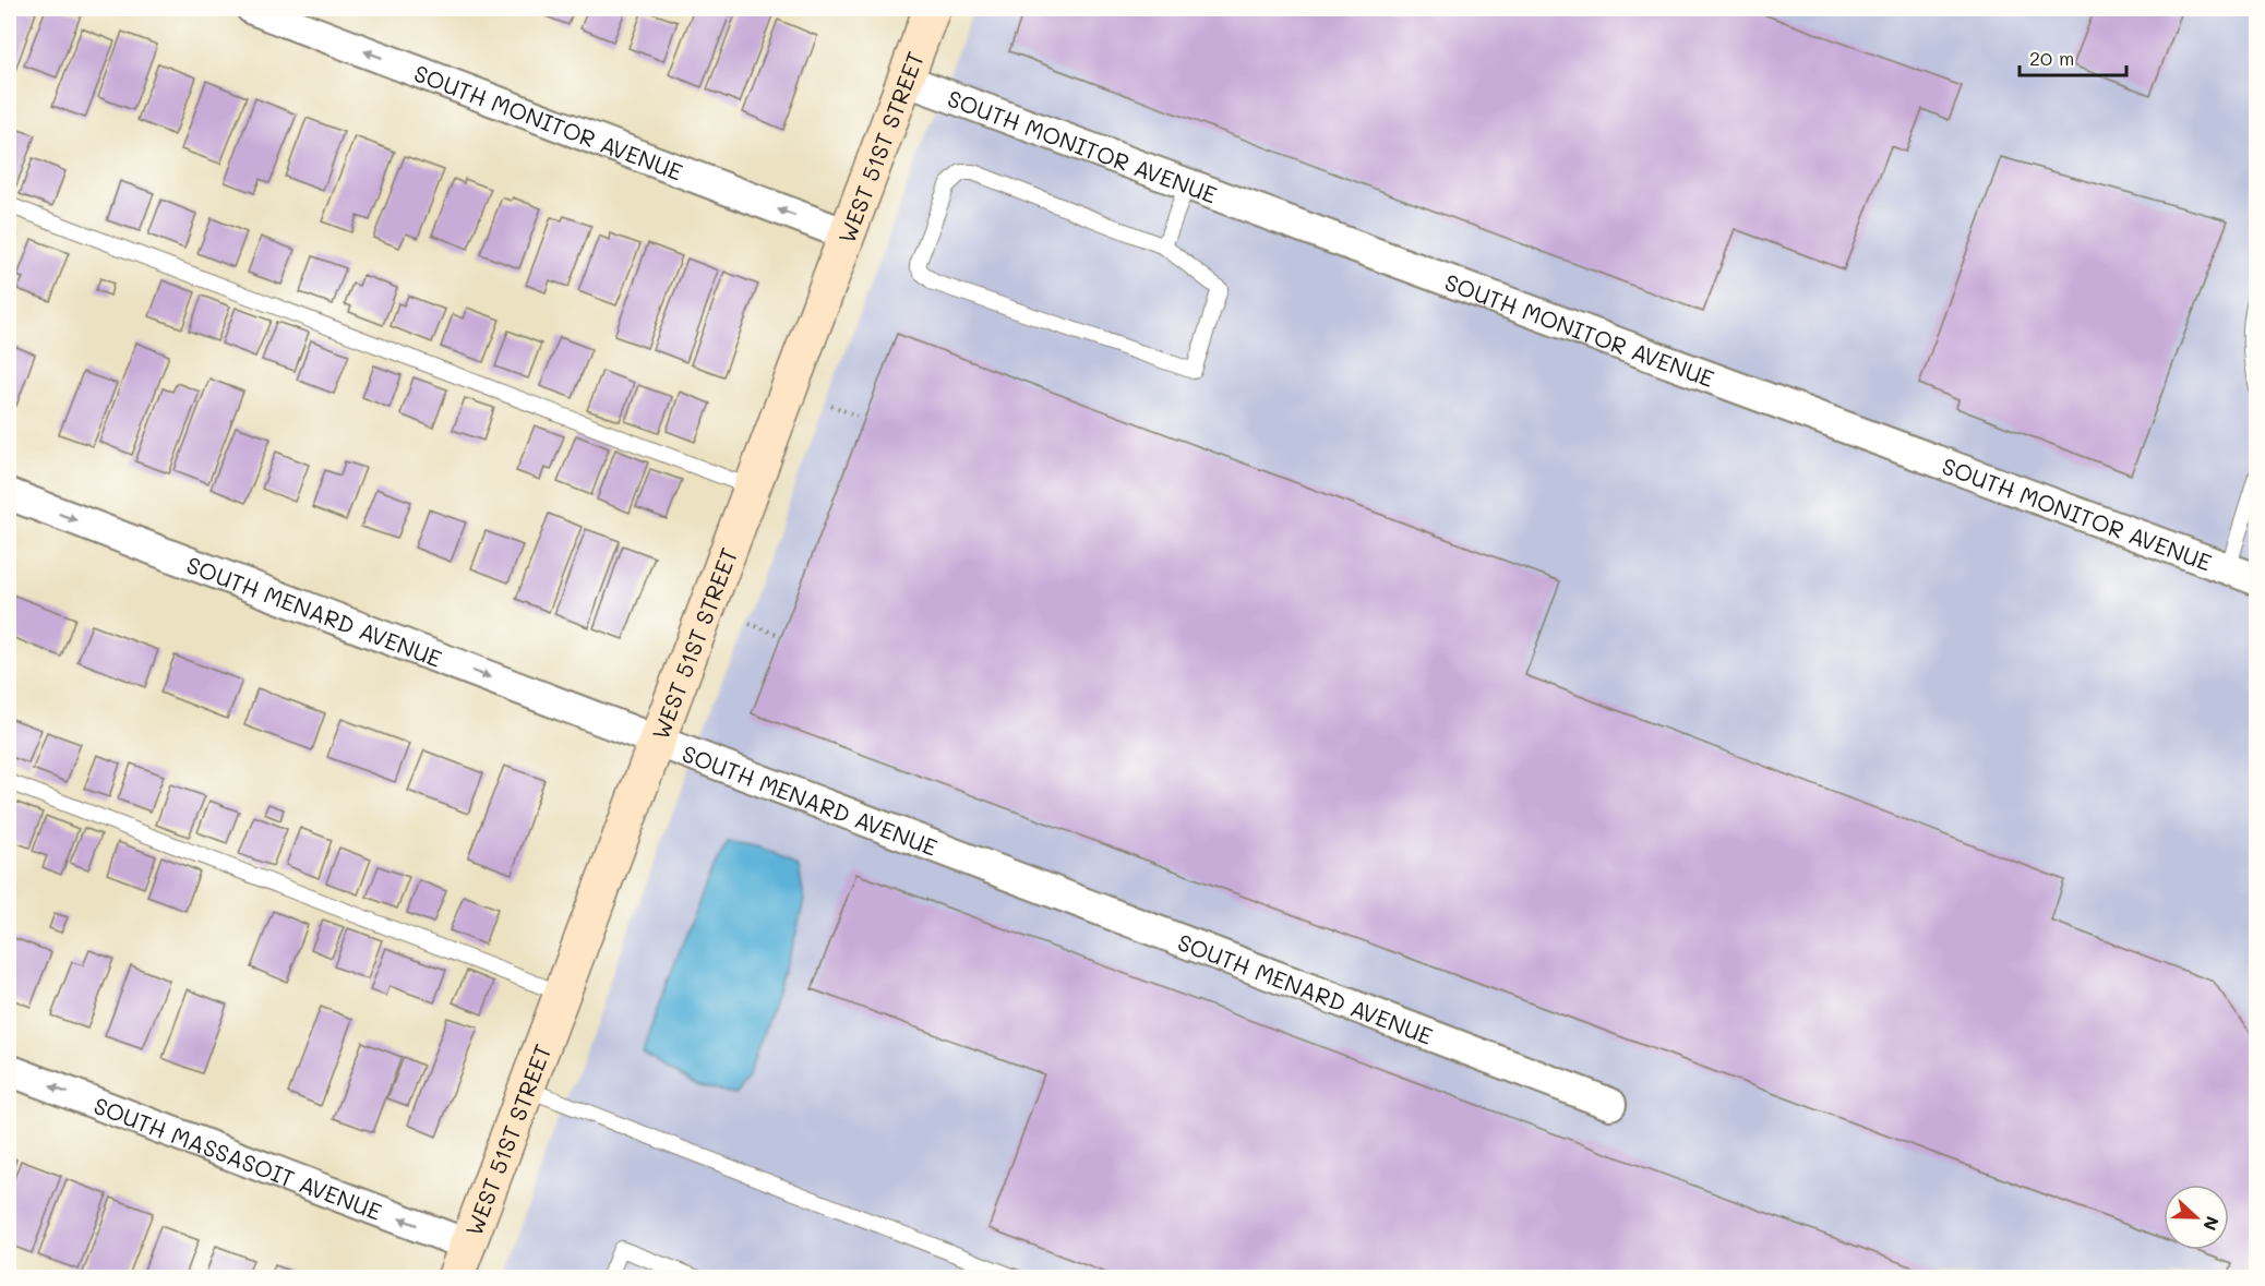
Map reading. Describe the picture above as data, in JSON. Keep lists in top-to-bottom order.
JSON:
{
  "streets": {
    "street": [
      "SOUTH MONITOR AVENUE",
      "WEST 51ST STREET",
      "SOUTH MENARD AVENUE",
      "SOUTH MASSASOIT AVENUE"
    ]
  },
  "crossings": [
    ["SOUTH MONITOR AVENUE", "WEST 51ST STREET"],
    ["WEST 51ST STREET", "SOUTH MENARD AVENUE"],
    ["WEST 51ST STREET", "SOUTH MASSASOIT AVENUE"]
  ],
  "one_way": ["SOUTH MENARD AVENUE", "SOUTH MASSASOIT AVENUE"],
  "scale_bar": "20 m",
  "north": "right"
}
